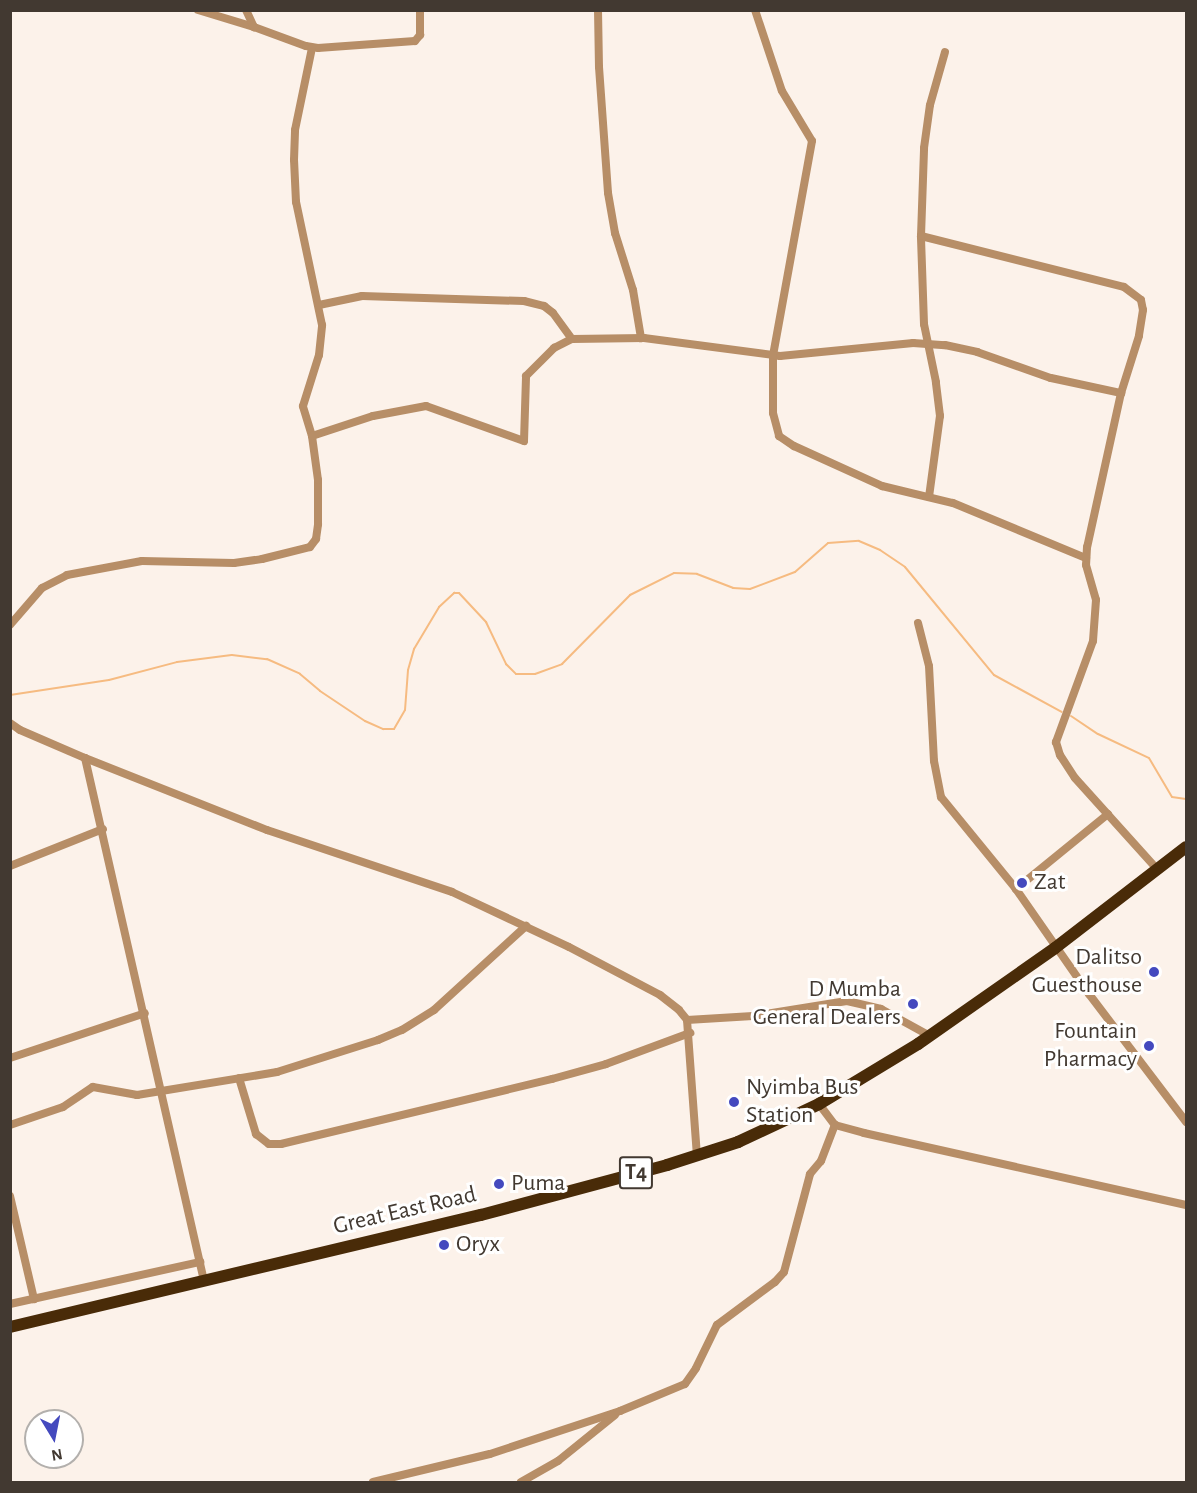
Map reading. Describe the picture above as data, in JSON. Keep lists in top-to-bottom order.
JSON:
{
  "streets": {
    "highway": ["T4", "Great East Road"]
  },
  "places": [
    "Zat",
    "Dalitso Guesthouse",
    "D Mumba General Dealers",
    "Fountain Pharmacy",
    "Nyimba Bus Station",
    "Puma",
    "Oryx"
  ],
  "north": "bottom"
}
